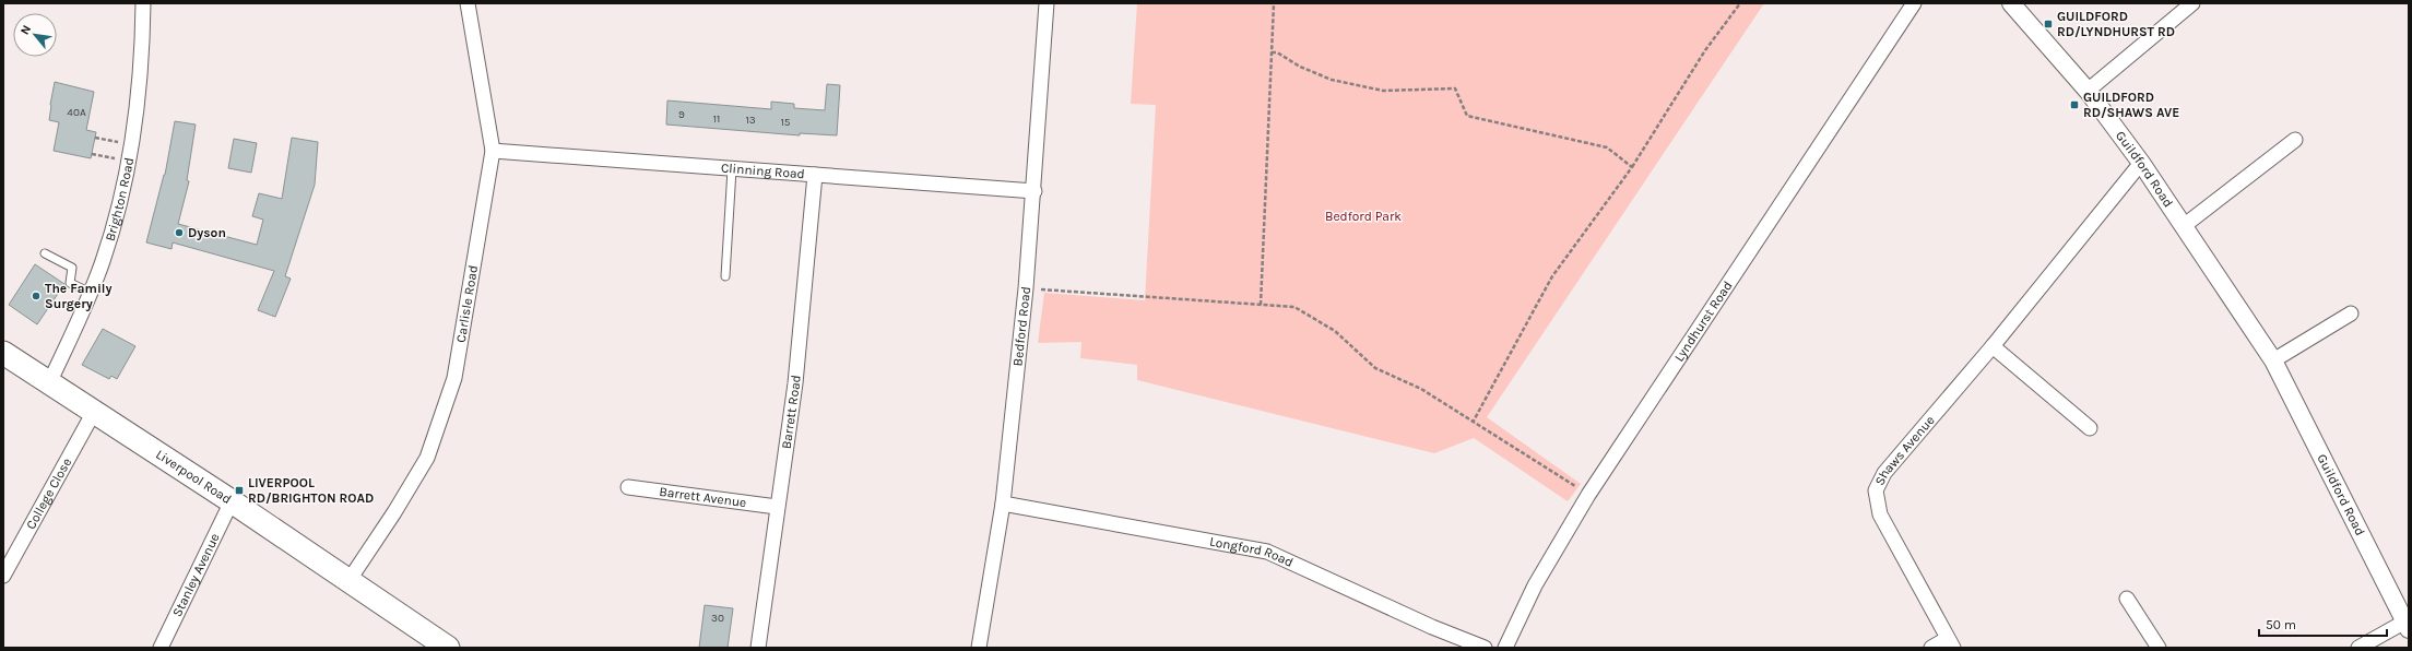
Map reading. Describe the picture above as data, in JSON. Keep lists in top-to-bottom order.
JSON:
{
  "streets": {
    "main road": ["Liverpool Road"],
    "street": [
      "Guildford Road",
      "Clinning Road",
      "Brighton Road",
      "Carlisle Road",
      "Lyndhurst Road",
      "Bedford Road",
      "Barrett Road",
      "Shaws Avenue",
      "College Close",
      "Barrett Avenue",
      "Longford Road",
      "Stanley Avenue"
    ]
  },
  "crossings": [
    ["Guildford Road", "Shaws Avenue"],
    ["Clinning Road", "Carlisle Road"],
    ["Clinning Road", "Bedford Road"],
    ["Clinning Road", "Barrett Road"],
    ["Brighton Road", "Liverpool Road"],
    ["Carlisle Road", "Liverpool Road"],
    ["Bedford Road", "Longford Road"],
    ["Barrett Road", "Barrett Avenue"],
    ["Liverpool Road", "College Close"],
    ["Liverpool Road", "Stanley Avenue"]
  ],
  "parks": ["Bedford Park"],
  "places": {
    "transit": ["GUILDFORD RD/LYNDHURST RD", "GUILDFORD RD/SHAWS AVE", "LIVERPOOL RD/BRIGHTON ROAD"],
    "other": ["Dyson", "The Family Surgery"]
  },
  "house_numbers": [
    "40A",
    "9",
    "11",
    "13",
    "15",
    "30"
  ],
  "scale_bar": "50 m",
  "north": "top left"
}
